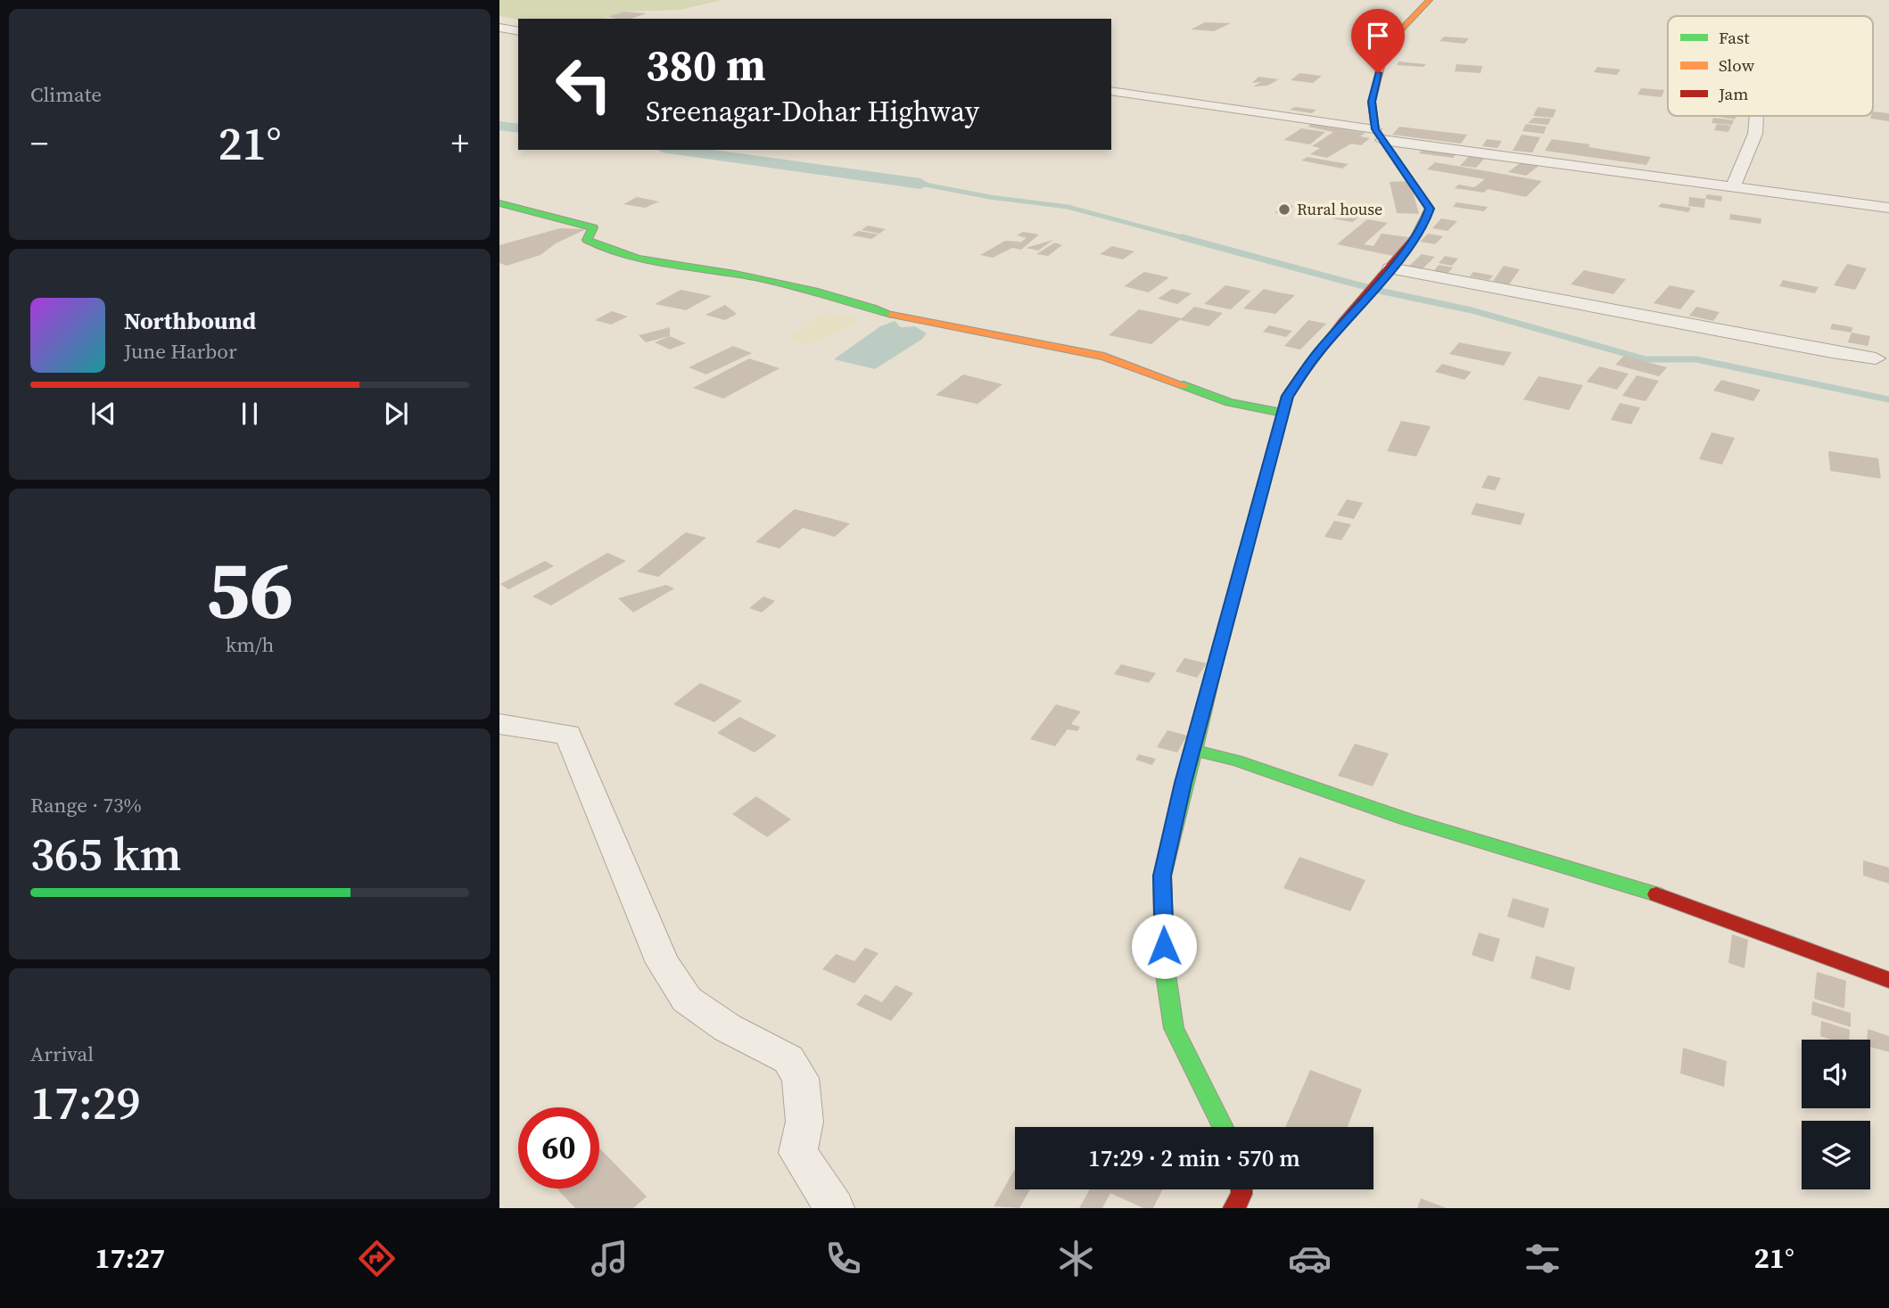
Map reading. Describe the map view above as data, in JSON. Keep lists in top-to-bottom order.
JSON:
{
  "places": ["Rural house"],
  "legend": ["Fast", "Slow", "Jam"],
  "page": {
    "tile": [
      "Climate",
      ["56", "km/h"],
      ["Range · 73%", "365 km"],
      ["Arrival", "17:29"]
    ],
    "turn": ["380 m", "Sreenagar-Dohar Highway"],
    "heat": ["−", "21°", "+"],
    "song": ["Northbound", "June Harbor"],
    "limit": "60",
    "trip": "17:29 · 2 min · 570 m",
    "tabs": ["17:27", "21°"]
  }
}
